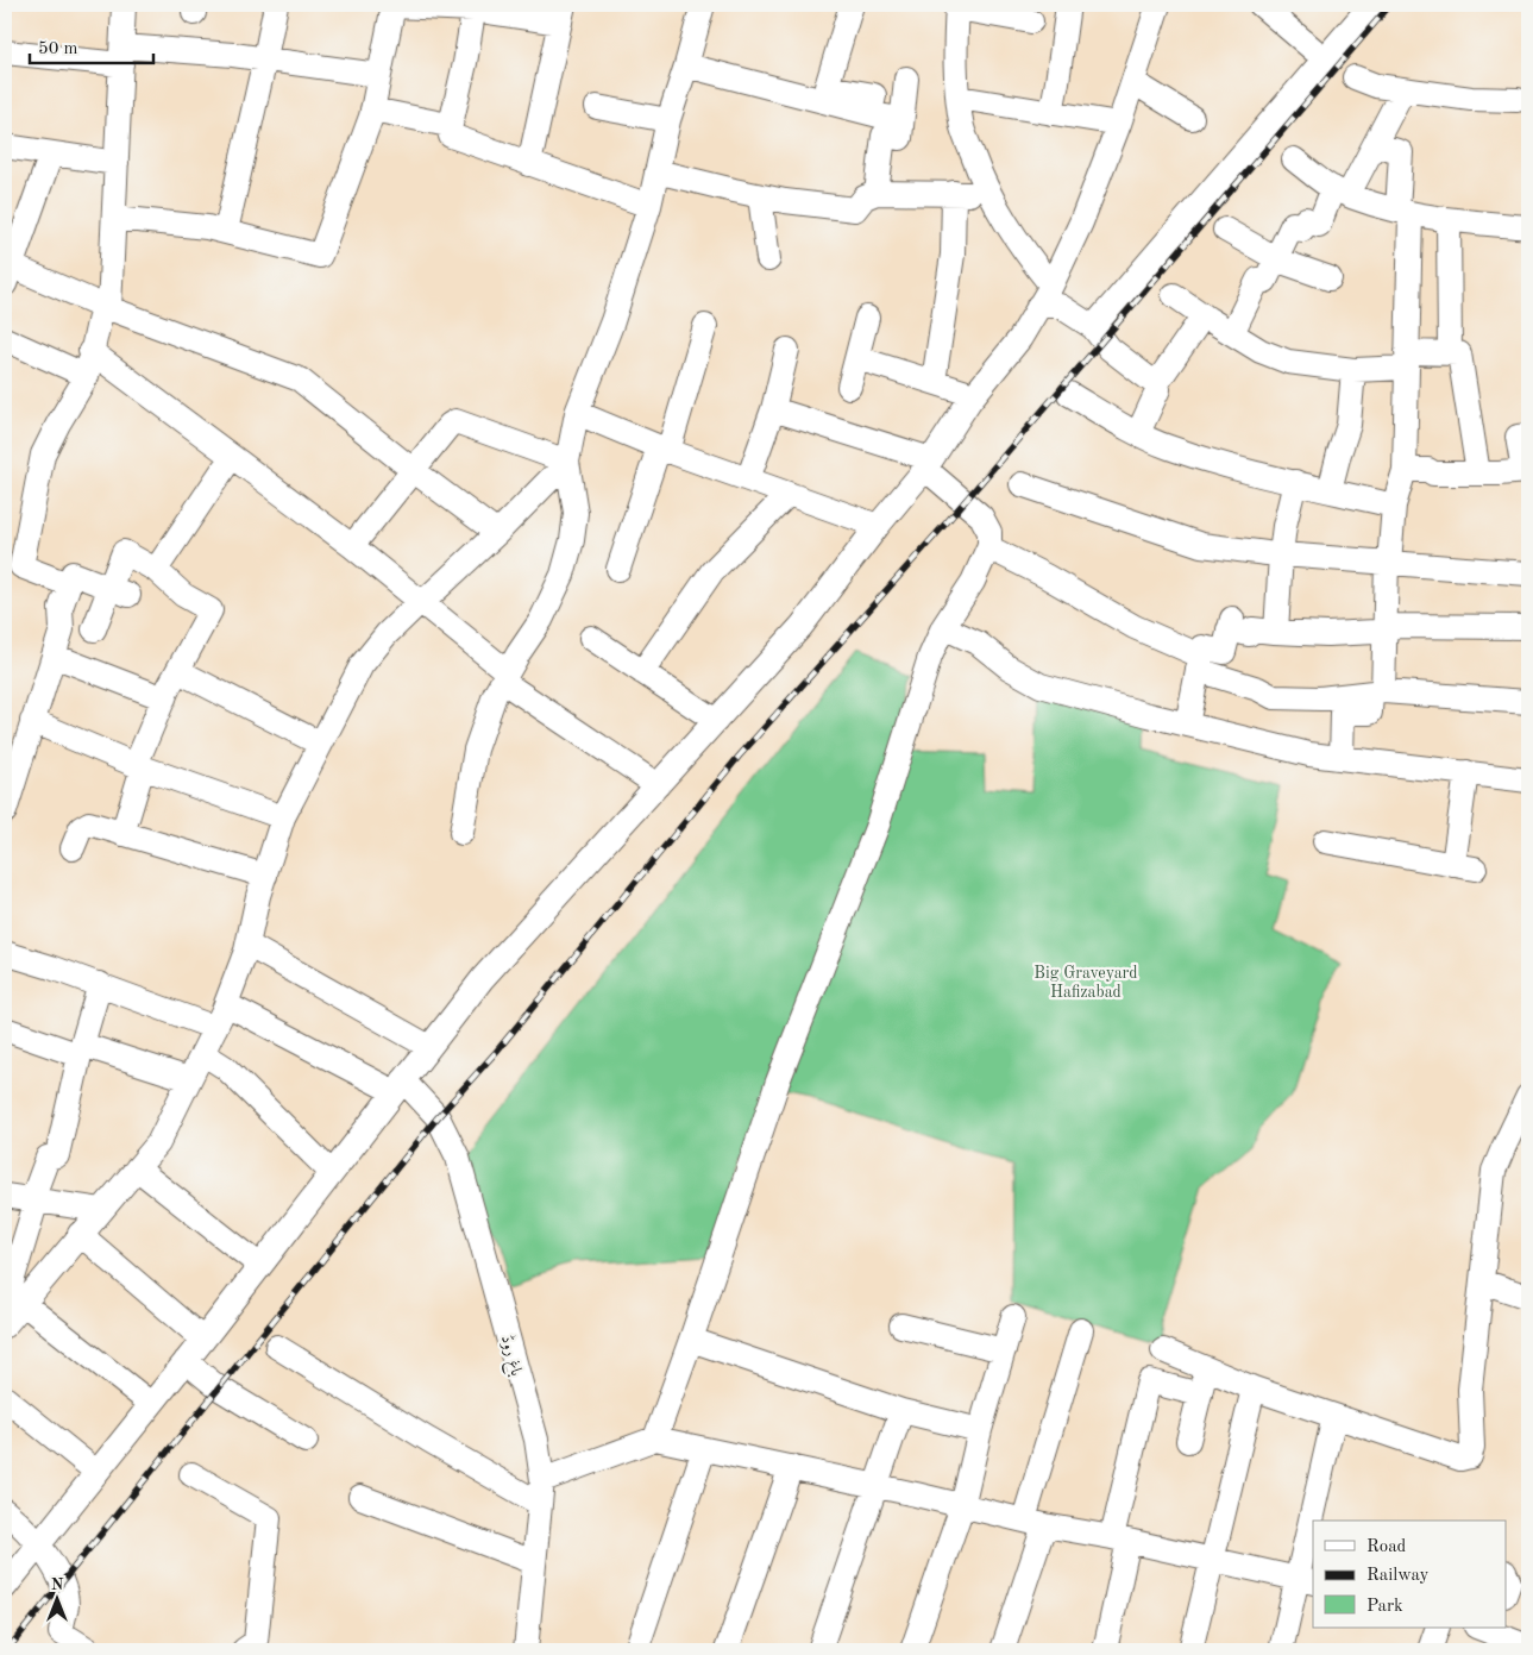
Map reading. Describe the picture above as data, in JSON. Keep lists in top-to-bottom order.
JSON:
{
  "streets": {
    "street": ["باغ روڈ"]
  },
  "parks": ["Big Graveyard Hafizabad"],
  "legend": ["Road", "Railway", "Park"],
  "scale_bar": "50 m",
  "north": "top"
}
